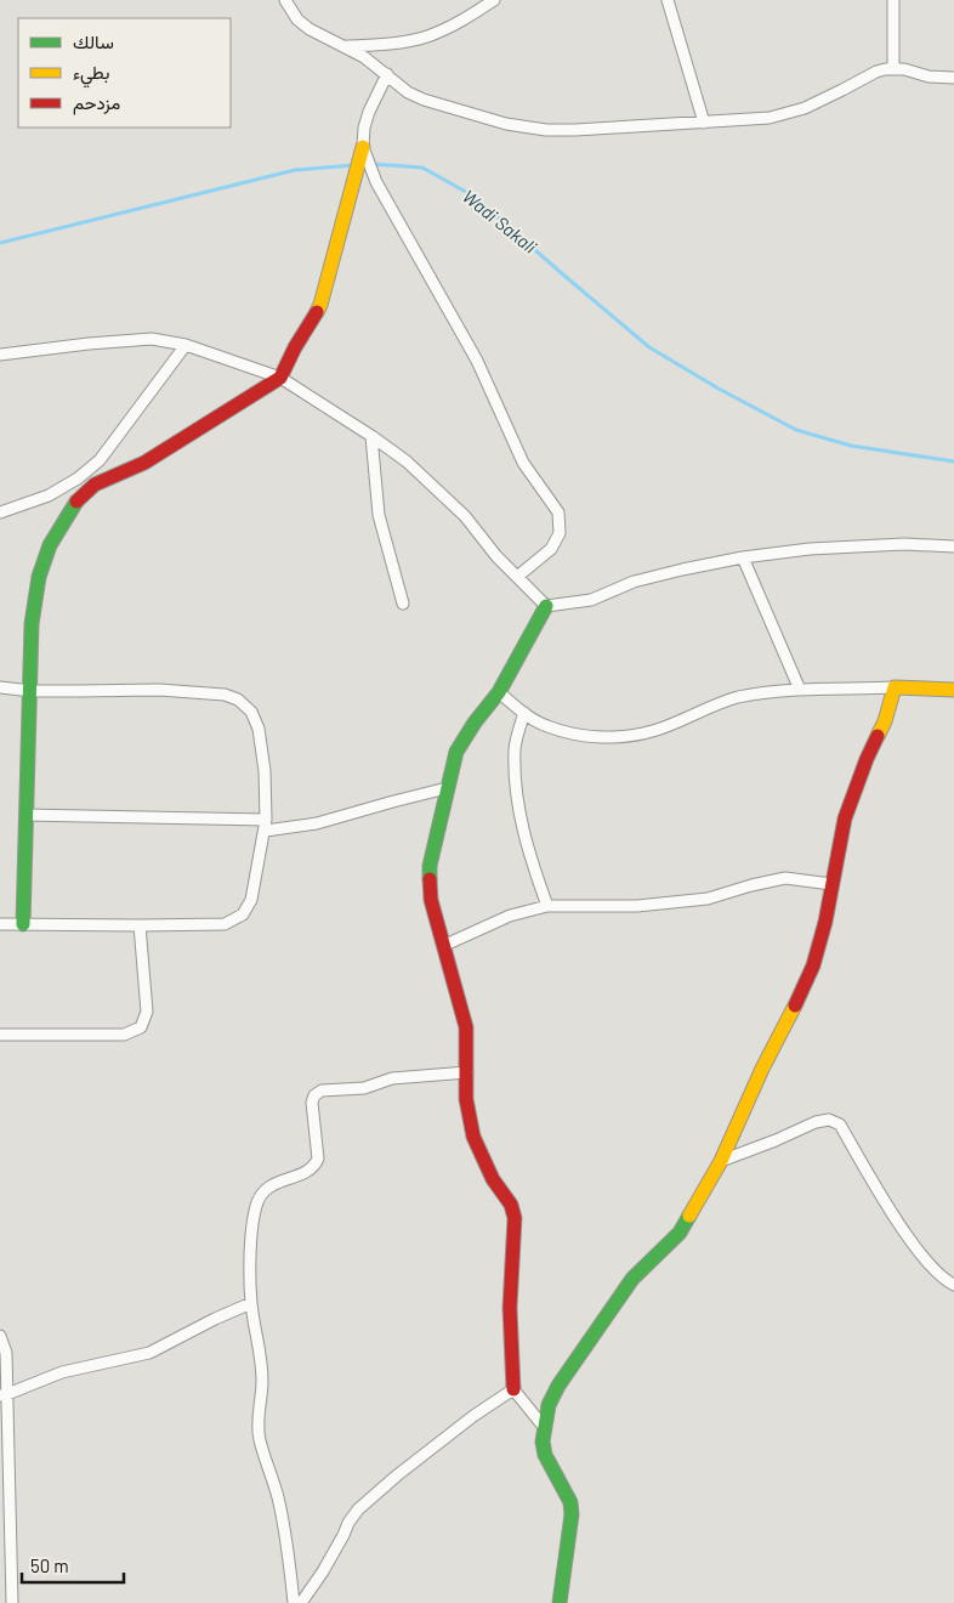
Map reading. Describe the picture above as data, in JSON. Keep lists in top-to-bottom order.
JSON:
{
  "water": ["Wadi Sakali"],
  "legend": ["سالك", "بطيء", "مزدحم"],
  "scale_bar": "50 m"
}
